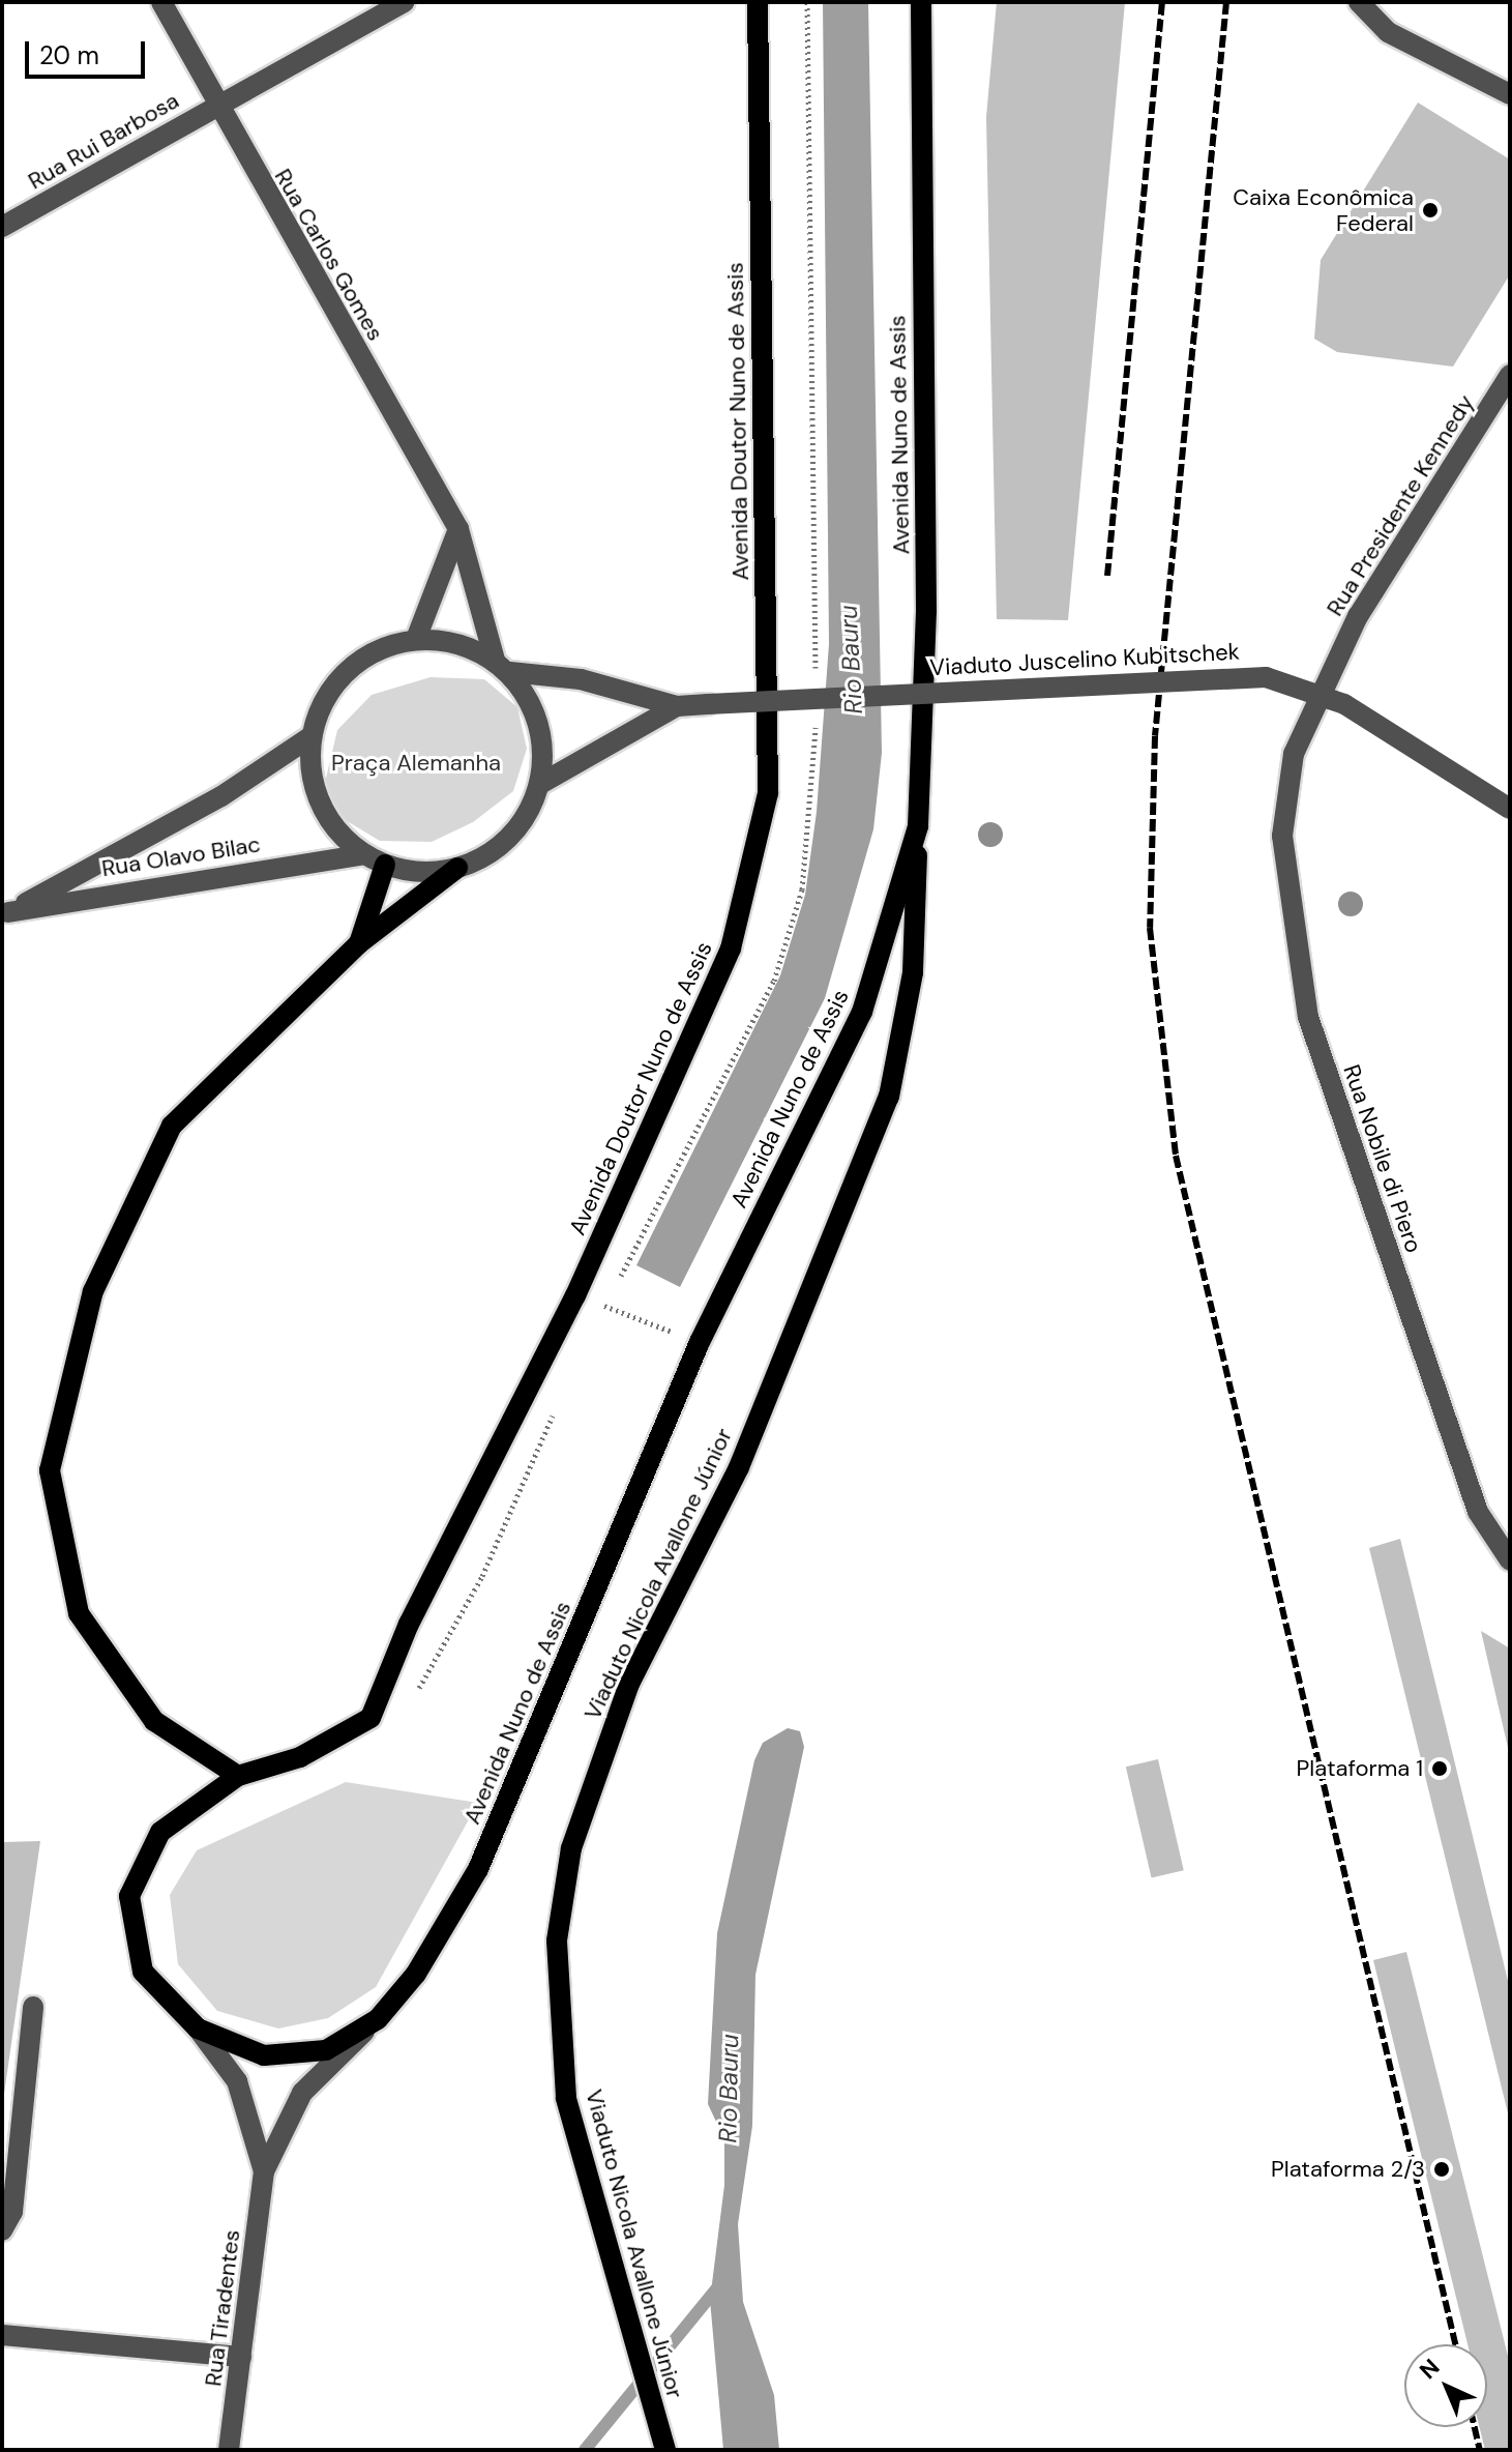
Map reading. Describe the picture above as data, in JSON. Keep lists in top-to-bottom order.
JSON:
{
  "streets": {
    "main road": ["Avenida Doutor Nuno de Assis", "Avenida Nuno de Assis", "Viaduto Nicola Avallone Júnior"],
    "street": [
      "Rua Rui Barbosa",
      "Rua Carlos Gomes",
      "Rua Presidente Kennedy",
      "Viaduto Juscelino Kubitschek",
      "Rua Olavo Bilac",
      "Rua Nobile di Piero",
      "Rua Tiradentes"
    ]
  },
  "crossings": [
    ["Rua Rui Barbosa", "Rua Carlos Gomes"],
    ["Rua Carlos Gomes", "Viaduto Juscelino Kubitschek"],
    ["Rua Carlos Gomes", "Rua Olavo Bilac"],
    ["Avenida Doutor Nuno de Assis", "Avenida Nuno de Assis"],
    ["Avenida Doutor Nuno de Assis", "Rua Tiradentes"],
    ["Avenida Nuno de Assis", "Viaduto Nicola Avallone Júnior"],
    ["Avenida Nuno de Assis", "Rua Tiradentes"],
    ["Rua Presidente Kennedy", "Rua Nobile di Piero"],
    ["Viaduto Juscelino Kubitschek", "Rua Olavo Bilac"]
  ],
  "water": ["Rio Bauru"],
  "parks": ["Praça Alemanha"],
  "places": ["Caixa Econômica Federal", "Plataforma 1", "Plataforma 2/3"],
  "scale_bar": "20 m",
  "north": "top left"
}
